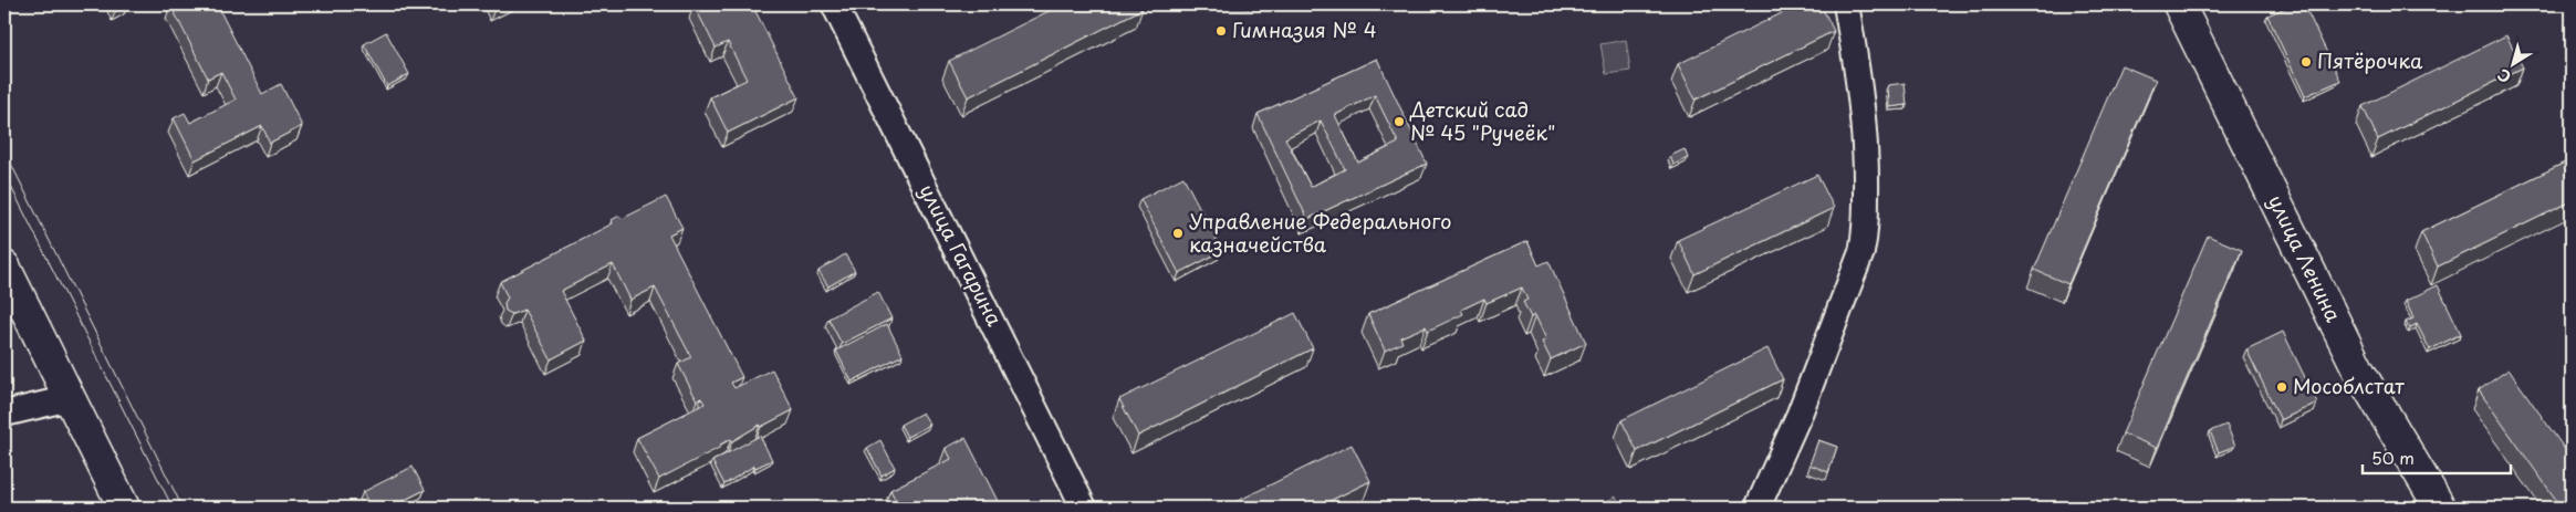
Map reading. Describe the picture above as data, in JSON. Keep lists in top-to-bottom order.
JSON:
{
  "streets": {
    "main road": ["улица Ленина"],
    "street": ["улица Гагарина"]
  },
  "places": [
    "Гимназия № 4",
    "Пятёрочка",
    "Детский сад № 45 \"Ручеёк\"",
    "Управление Федерального казначейства",
    "Мособлстат"
  ],
  "scale_bar": "50 m",
  "north": "bottom left"
}
